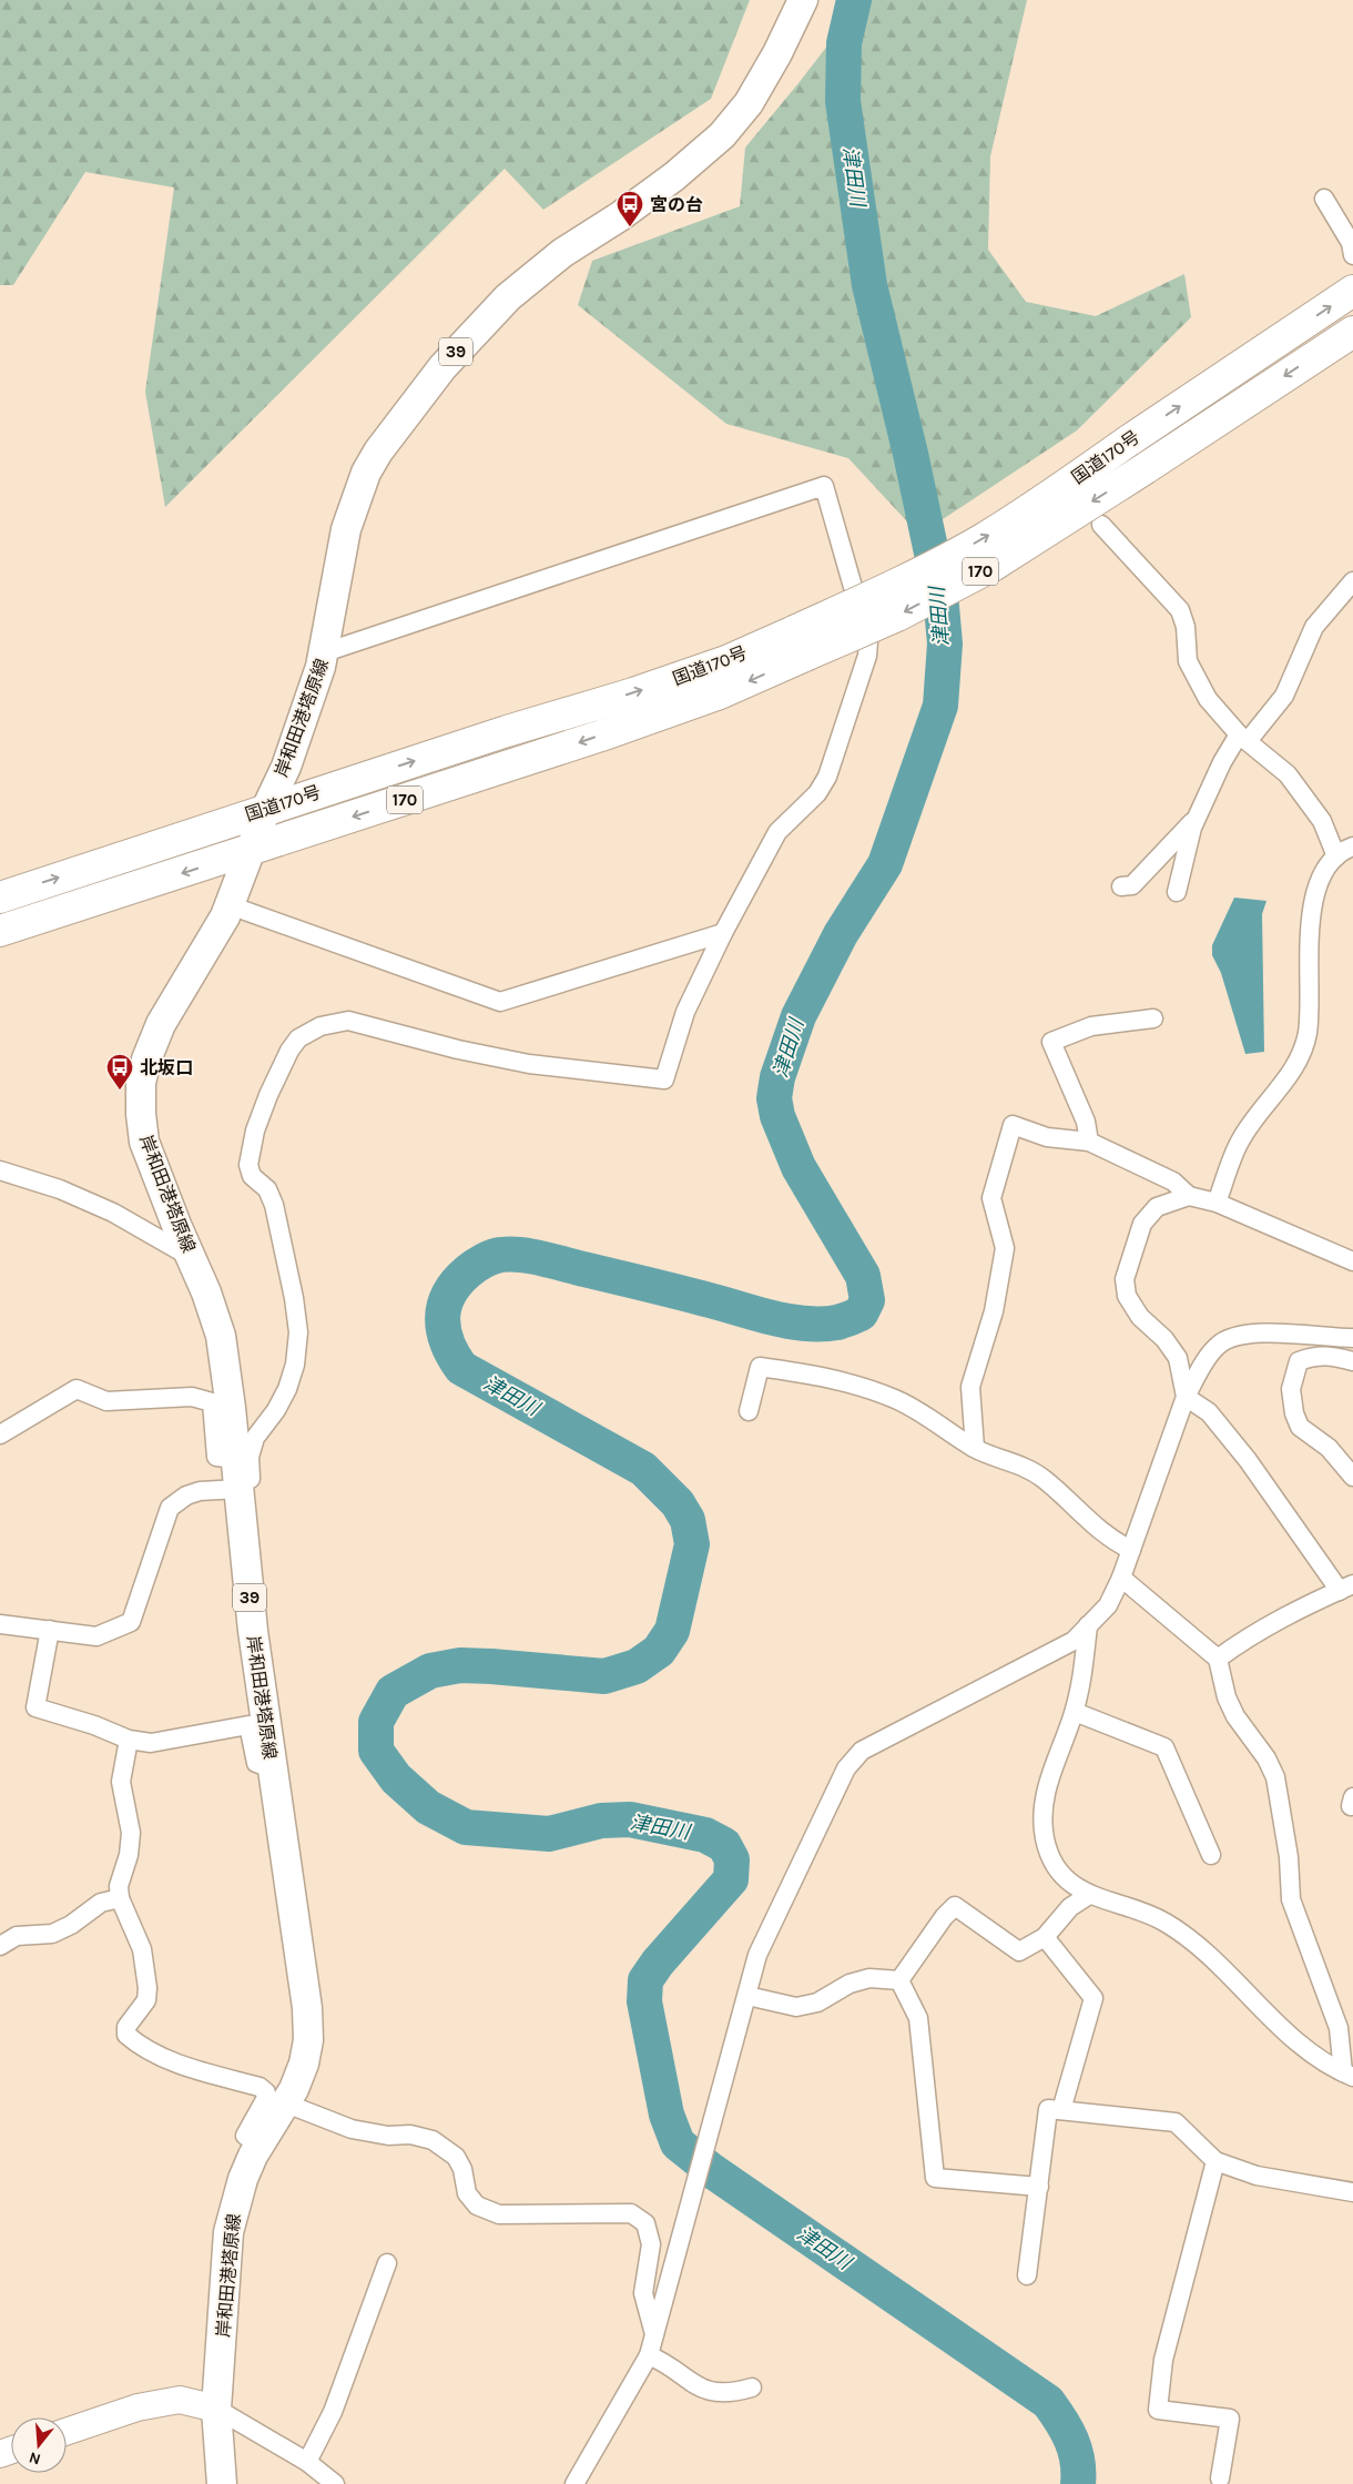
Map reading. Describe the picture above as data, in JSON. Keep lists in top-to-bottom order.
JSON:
{
  "streets": {
    "highway": ["国道170号", "170"],
    "main road": ["39", "岸和田港塔原線"]
  },
  "crossings": [
    ["国道170号", "岸和田港塔原線"]
  ],
  "water": ["津田川"],
  "places": {
    "bus stop": ["宮の台", "北坂口"]
  },
  "north": "bottom"
}
